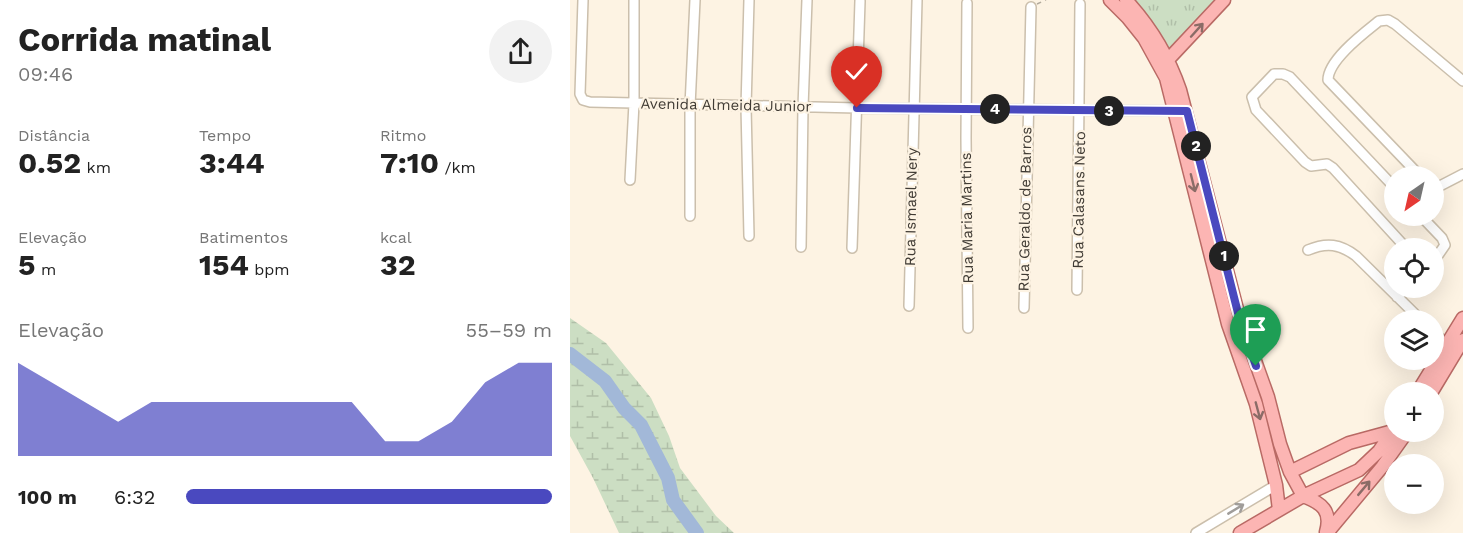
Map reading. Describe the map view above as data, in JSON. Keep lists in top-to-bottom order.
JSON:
{
  "streets": {
    "street": [
      "Avenida Almeida Junior",
      "Rua Calasans Neto",
      "Rua Ismael Nery",
      "Rua Geraldo de Barros",
      "Rua Maria Martins"
    ]
  },
  "crossings": [
    ["Avenida Almeida Junior", "Rua Calasans Neto"],
    ["Avenida Almeida Junior", "Rua Ismael Nery"],
    ["Avenida Almeida Junior", "Rua Geraldo de Barros"],
    ["Avenida Almeida Junior", "Rua Maria Martins"]
  ],
  "north": "bottom left",
  "page": {
    "heading": ["Corrida matinal", "09:46"],
    "pins": [
      "4",
      "3",
      "2",
      "1"
    ],
    "stats": [
      ["Distância", "0.52 km"],
      ["Tempo", "3:44"],
      ["Ritmo", "7:10 /km"],
      ["Elevação", "5 m"],
      ["Batimentos", "154 bpm"],
      ["kcal", "32"]
    ],
    "map_buttons": ["+", "−"],
    "chart": ["Elevação", "55–59 m"],
    "list": [
      {
        "name": "100 m",
        "note": "6:32"
      }
    ]
  }
}
